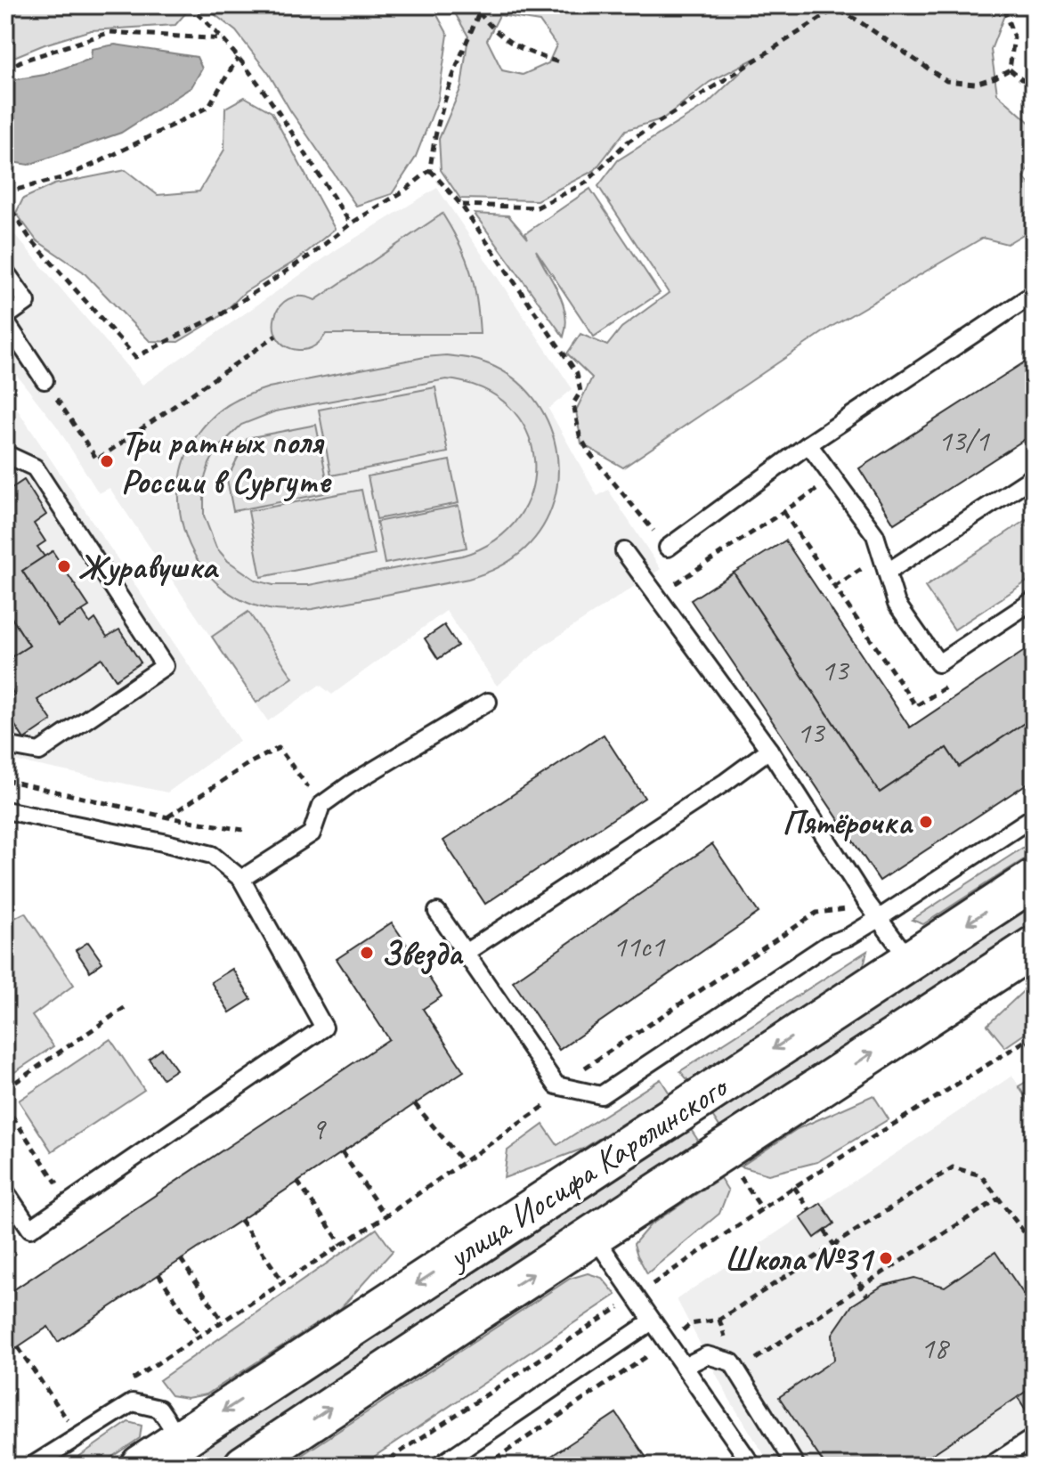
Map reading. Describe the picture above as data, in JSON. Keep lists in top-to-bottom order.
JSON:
{
  "streets": {
    "main road": ["улица Иосифа Каролинского"]
  },
  "places": [
    "Три ратных поля России в Сургуте",
    "Журавушка",
    "Пятёрочка",
    "Звезда",
    "Школа №31"
  ],
  "house_numbers": [
    "13/1",
    "13",
    "13",
    "11с1",
    "9",
    "18"
  ]
}
